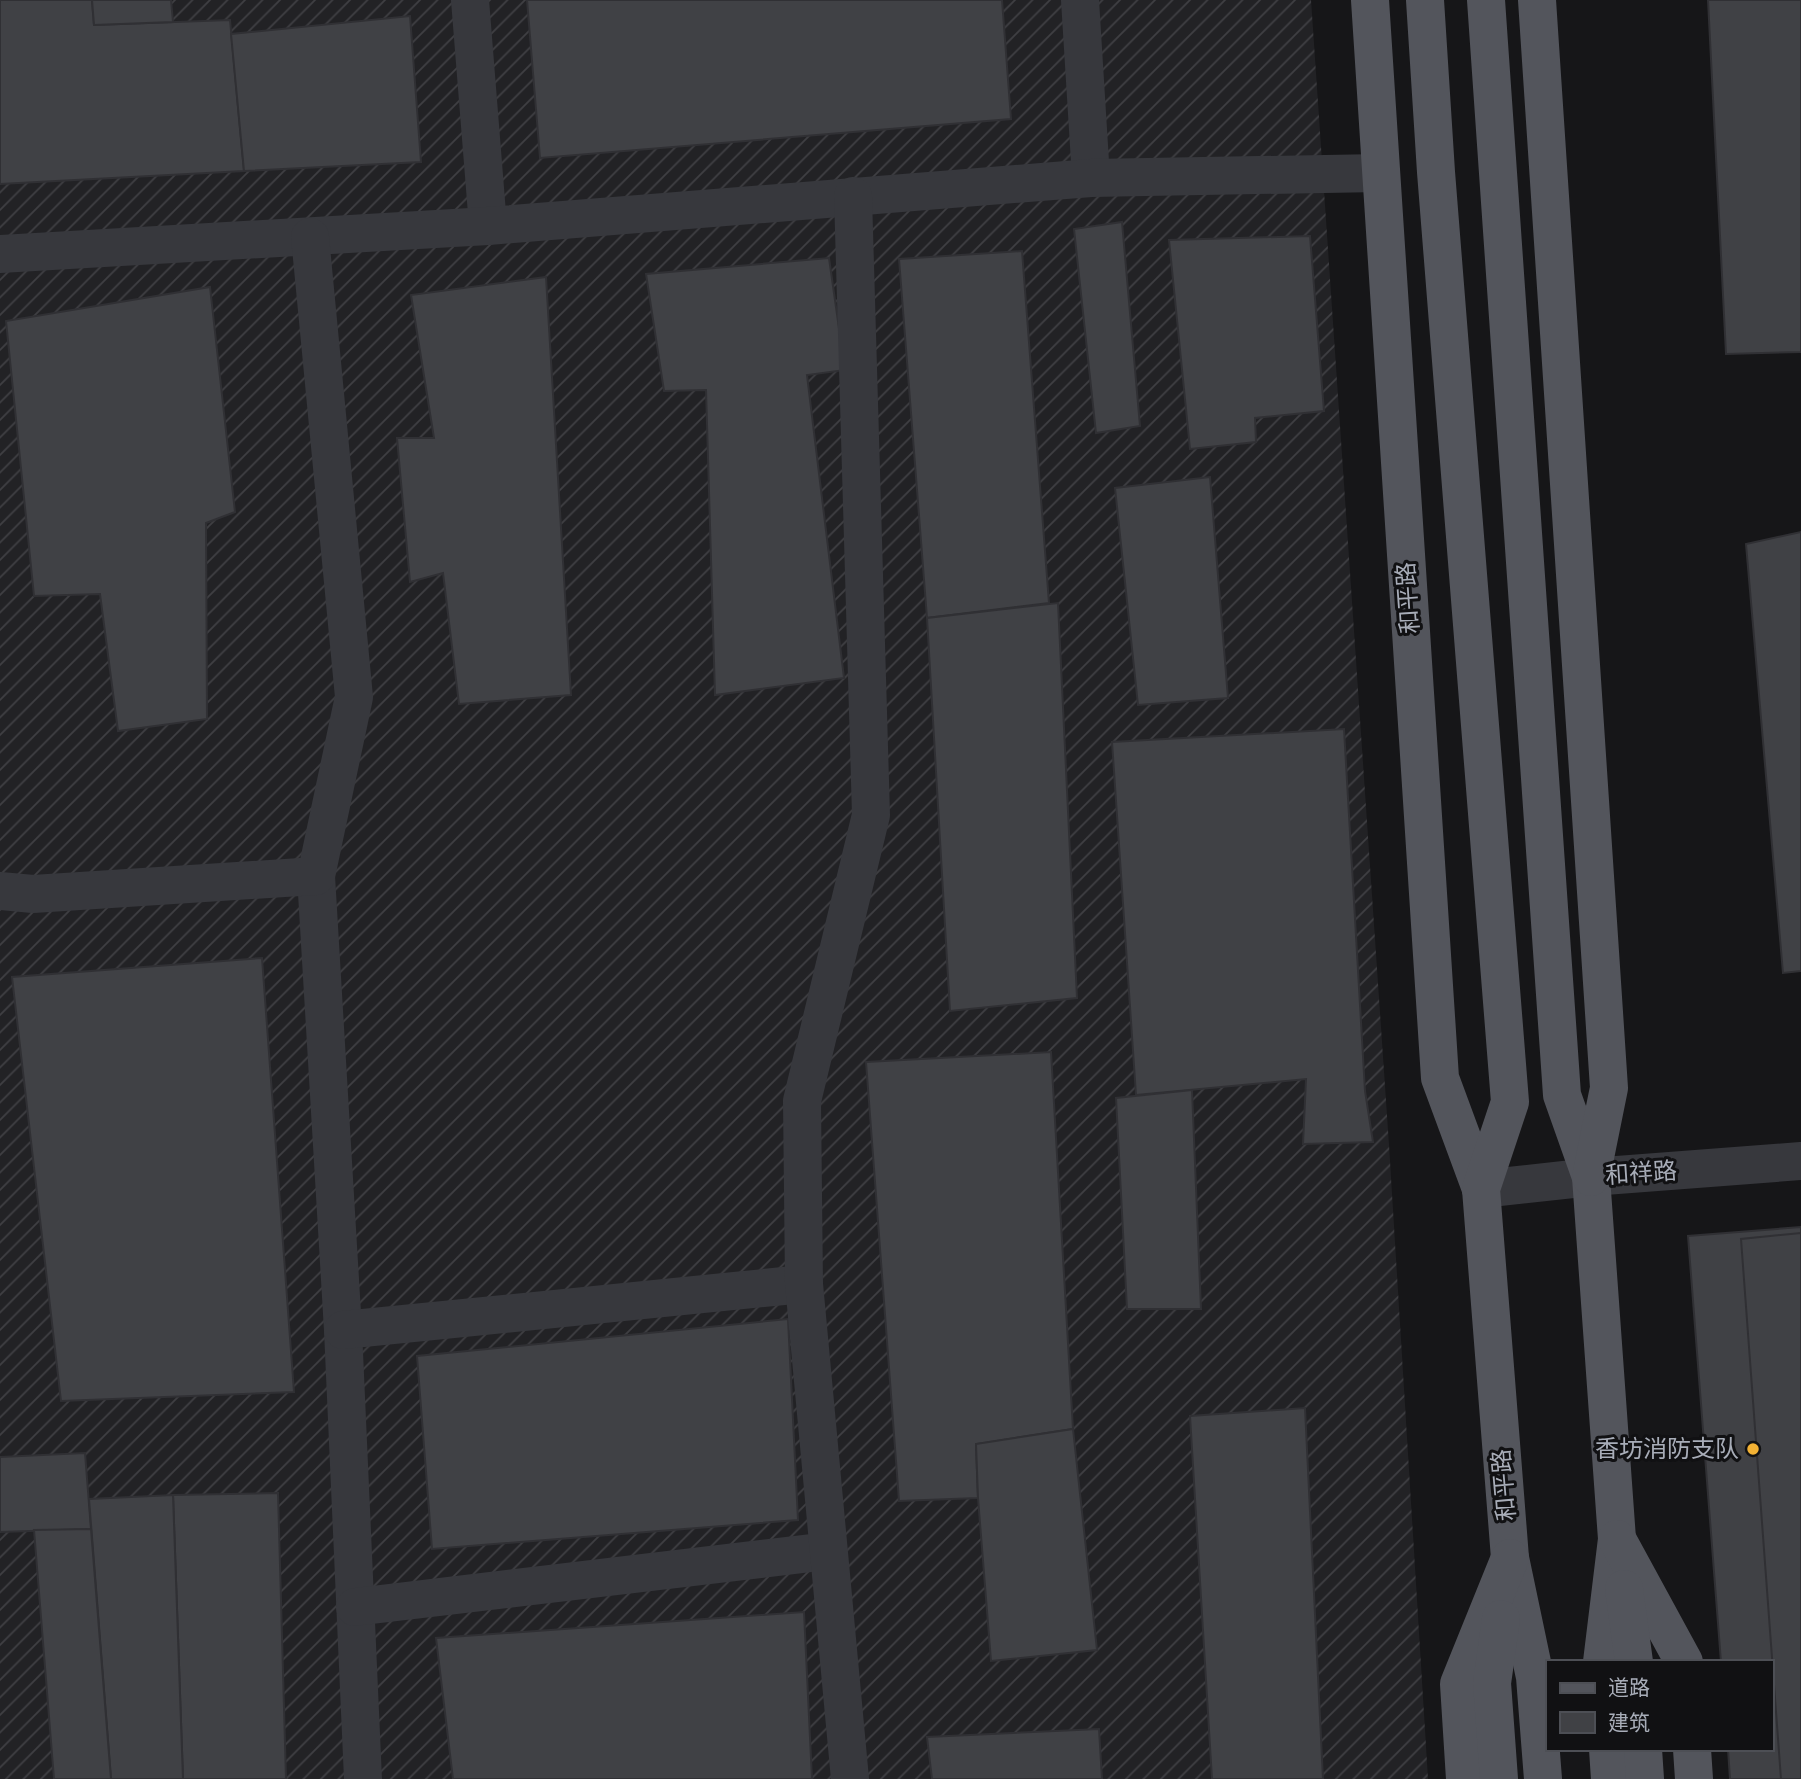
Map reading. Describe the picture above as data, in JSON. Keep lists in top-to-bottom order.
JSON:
{
  "streets": {
    "main road": ["和平路"],
    "street": ["和祥路"]
  },
  "crossings": [
    ["和平路", "和祥路"]
  ],
  "places": ["香坊消防支队"],
  "legend": ["道路", "建筑"]
}
